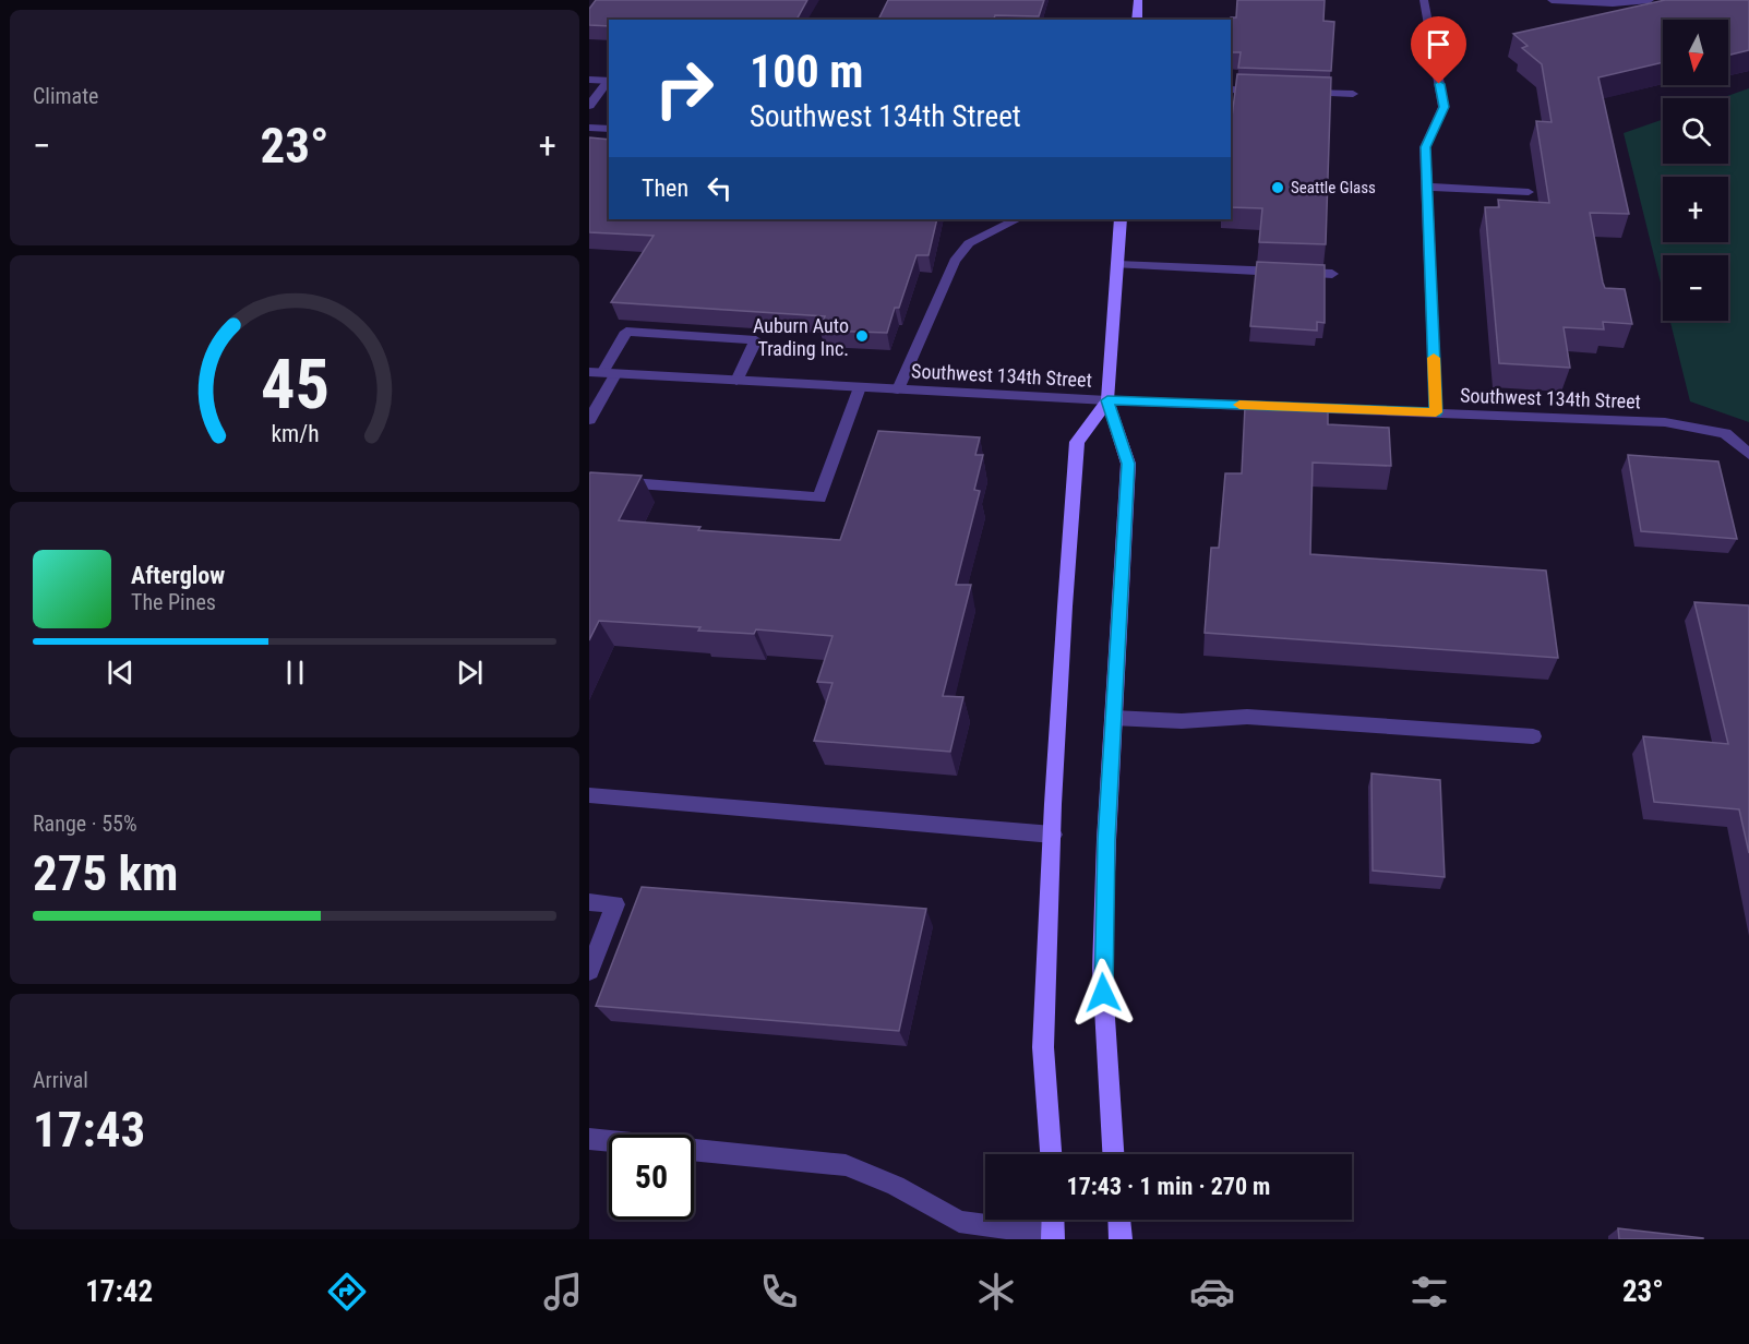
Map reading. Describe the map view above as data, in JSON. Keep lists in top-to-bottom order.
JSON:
{
  "streets": {
    "street": ["Southwest 134th Street"]
  },
  "places": ["Seattle Glass", "Auburn Auto Trading Inc."],
  "north": "bottom",
  "page": {
    "tile": [
      "Climate",
      ["Range · 55%", "275 km"],
      ["Arrival", "17:43"]
    ],
    "map_buttons": ["+", "−"],
    "turn": ["100 m", "Southwest 134th Street"],
    "heat": ["−", "23°", "+"],
    "then": "Then",
    "song": ["Afterglow", "The Pines"],
    "limit": "50",
    "trip": "17:43 · 1 min · 270 m",
    "tabs": ["17:42", "23°"],
    "gauge": ["45", "km/h"]
  }
}
